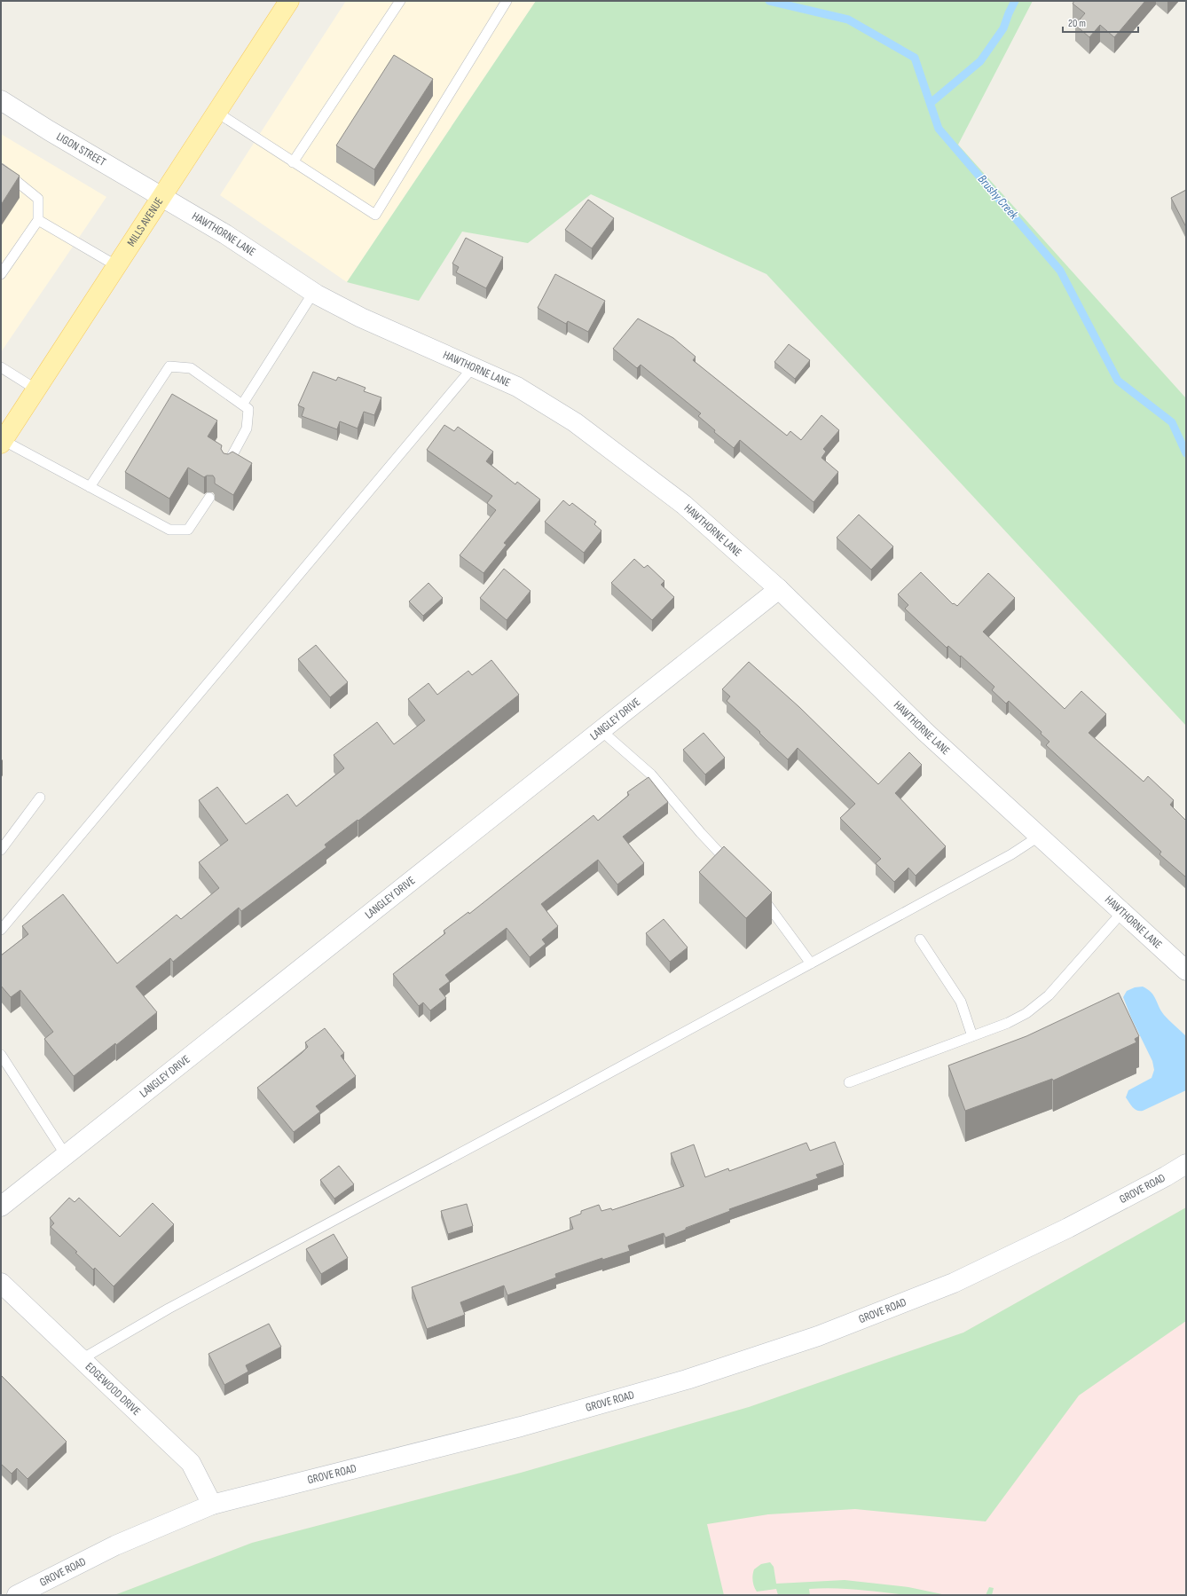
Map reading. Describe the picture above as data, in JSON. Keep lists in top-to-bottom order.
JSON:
{
  "streets": {
    "main road": ["MILLS AVENUE"],
    "street": [
      "LIGON STREET",
      "HAWTHORNE LANE",
      "LANGLEY DRIVE",
      "GROVE ROAD",
      "EDGEWOOD DRIVE"
    ]
  },
  "crossings": [
    ["LIGON STREET", "MILLS AVENUE"],
    ["LIGON STREET", "HAWTHORNE LANE"],
    ["MILLS AVENUE", "HAWTHORNE LANE"],
    ["HAWTHORNE LANE", "LANGLEY DRIVE"],
    ["GROVE ROAD", "EDGEWOOD DRIVE"]
  ],
  "water": ["Brushy Creek"],
  "scale_bar": "20 m"
}
